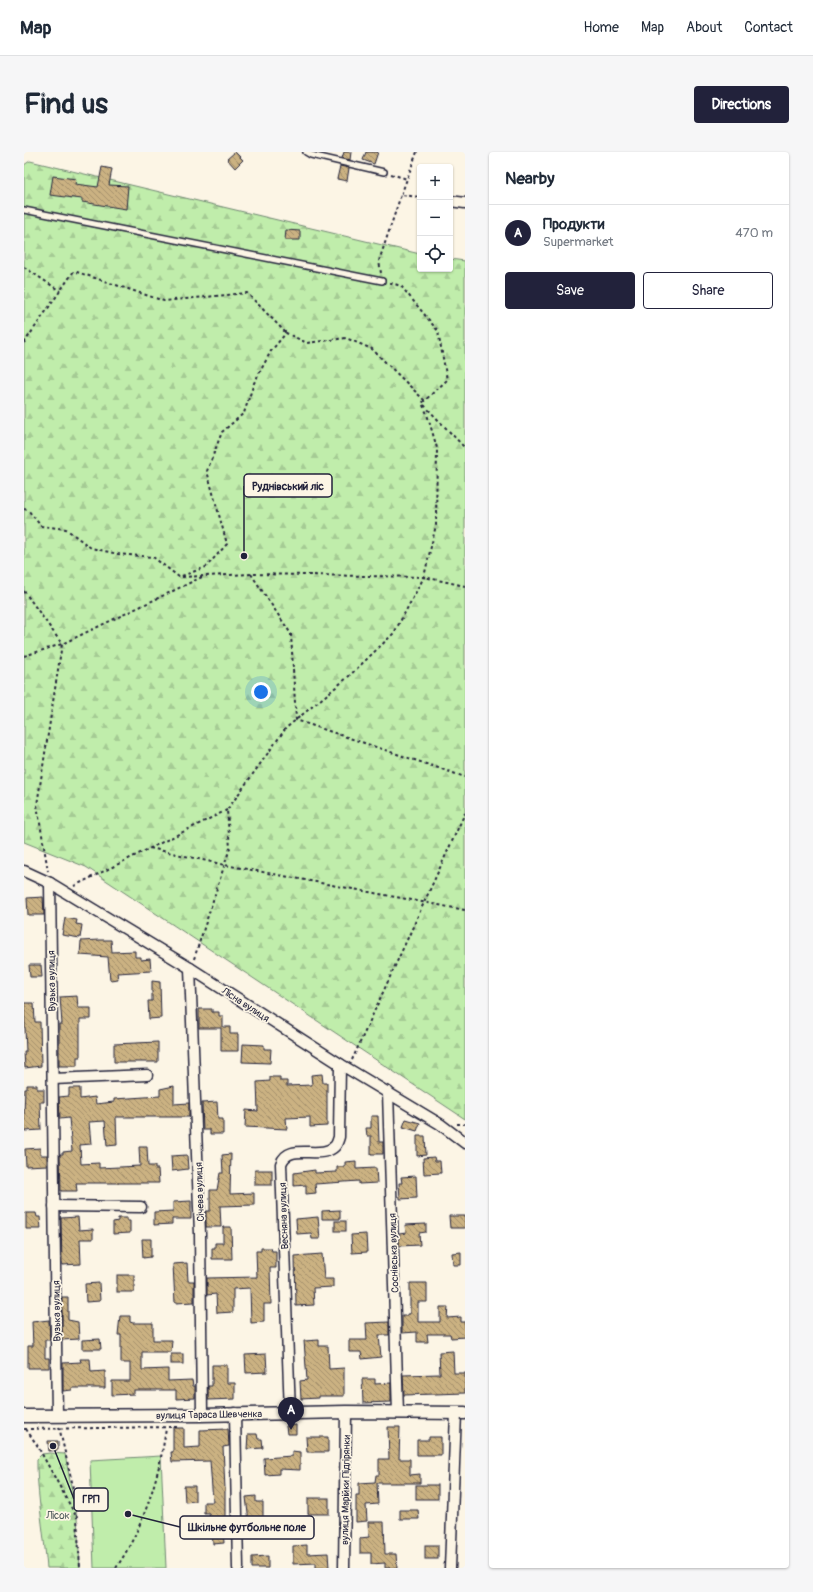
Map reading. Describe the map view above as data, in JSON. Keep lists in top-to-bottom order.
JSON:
{
  "streets": {
    "street": [
      "Вузька вулиця",
      "Лісна вулиця",
      "Січева вулиця",
      "Весняна вулиця",
      "Соснівська вулиця",
      "вулиця Тараса Шевченка",
      "вулиця Марійки Підгірянки"
    ]
  },
  "crossings": [
    ["Вузька вулиця", "Лісна вулиця"],
    ["Вузька вулиця", "вулиця Тараса Шевченка"],
    ["Лісна вулиця", "Січева вулиця"],
    ["Лісна вулиця", "Весняна вулиця"],
    ["Лісна вулиця", "Соснівська вулиця"],
    ["Січева вулиця", "вулиця Тараса Шевченка"],
    ["Весняна вулиця", "вулиця Тараса Шевченка"],
    ["Соснівська вулиця", "вулиця Тараса Шевченка"],
    ["вулиця Тараса Шевченка", "вулиця Марійки Підгірянки"]
  ],
  "parks": ["Лісок"],
  "places": ["Руднівський ліс", "ГРП", "Шкільне футбольне поле"],
  "page": {
    "header": "Map",
    "nav": [
      "Home",
      "Map",
      "About",
      "Contact"
    ],
    "buttons": [
      "Directions",
      ["Save", "Share"]
    ],
    "title": "Find us",
    "heading": "Nearby",
    "map_buttons": ["+", "−"],
    "list": [
      {
        "mark": "A",
        "name": "Продукти",
        "note": "Supermarket",
        "value": "470 m"
      }
    ],
    "pins": "A"
  }
}
